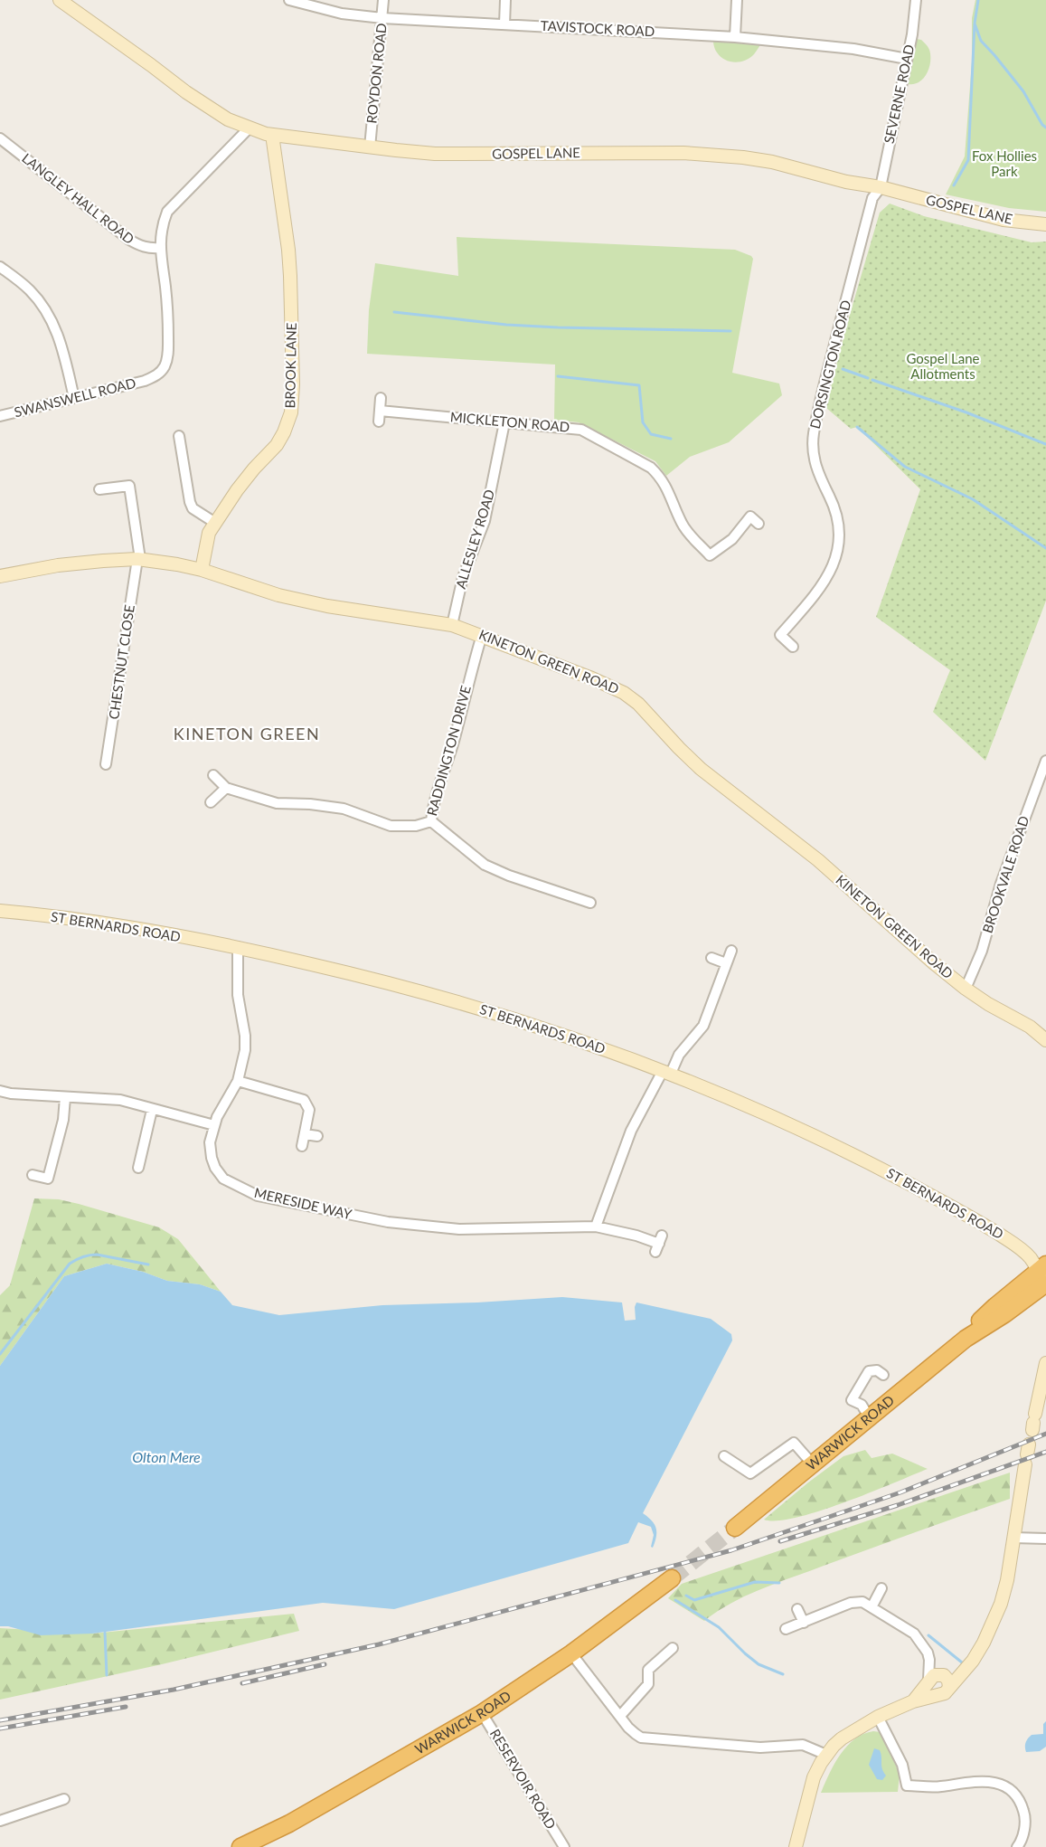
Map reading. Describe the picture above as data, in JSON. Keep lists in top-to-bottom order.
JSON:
{
  "streets": {
    "highway": ["WARWICK ROAD"],
    "street": [
      "TAVISTOCK ROAD",
      "ROYDON ROAD",
      "SEVERNE ROAD",
      "GOSPEL LANE",
      "LANGLEY HALL ROAD",
      "DORSINGTON ROAD",
      "BROOK LANE",
      "SWANSWELL ROAD",
      "MICKLETON ROAD",
      "ALLESLEY ROAD",
      "CHESTNUT CLOSE",
      "KINETON GREEN ROAD",
      "RADDINGTON DRIVE",
      "BROOKVALE ROAD",
      "ST BERNARDS ROAD",
      "MERESIDE WAY",
      "RESERVOIR ROAD"
    ]
  },
  "crossings": [
    ["TAVISTOCK ROAD", "ROYDON ROAD"],
    ["TAVISTOCK ROAD", "SEVERNE ROAD"],
    ["ROYDON ROAD", "GOSPEL LANE"],
    ["SEVERNE ROAD", "GOSPEL LANE"],
    ["SEVERNE ROAD", "DORSINGTON ROAD"],
    ["GOSPEL LANE", "DORSINGTON ROAD"],
    ["GOSPEL LANE", "BROOK LANE"],
    ["GOSPEL LANE", "SWANSWELL ROAD"],
    ["LANGLEY HALL ROAD", "SWANSWELL ROAD"],
    ["BROOK LANE", "KINETON GREEN ROAD"],
    ["MICKLETON ROAD", "ALLESLEY ROAD"],
    ["ALLESLEY ROAD", "KINETON GREEN ROAD"],
    ["CHESTNUT CLOSE", "KINETON GREEN ROAD"],
    ["KINETON GREEN ROAD", "RADDINGTON DRIVE"],
    ["KINETON GREEN ROAD", "BROOKVALE ROAD"],
    ["ST BERNARDS ROAD", "MERESIDE WAY"],
    ["ST BERNARDS ROAD", "WARWICK ROAD"],
    ["WARWICK ROAD", "RESERVOIR ROAD"]
  ],
  "districts": ["KINETON GREEN"],
  "water": ["Olton Mere"],
  "parks": ["Fox Hollies Park", "Gospel Lane Allotments"]
}
